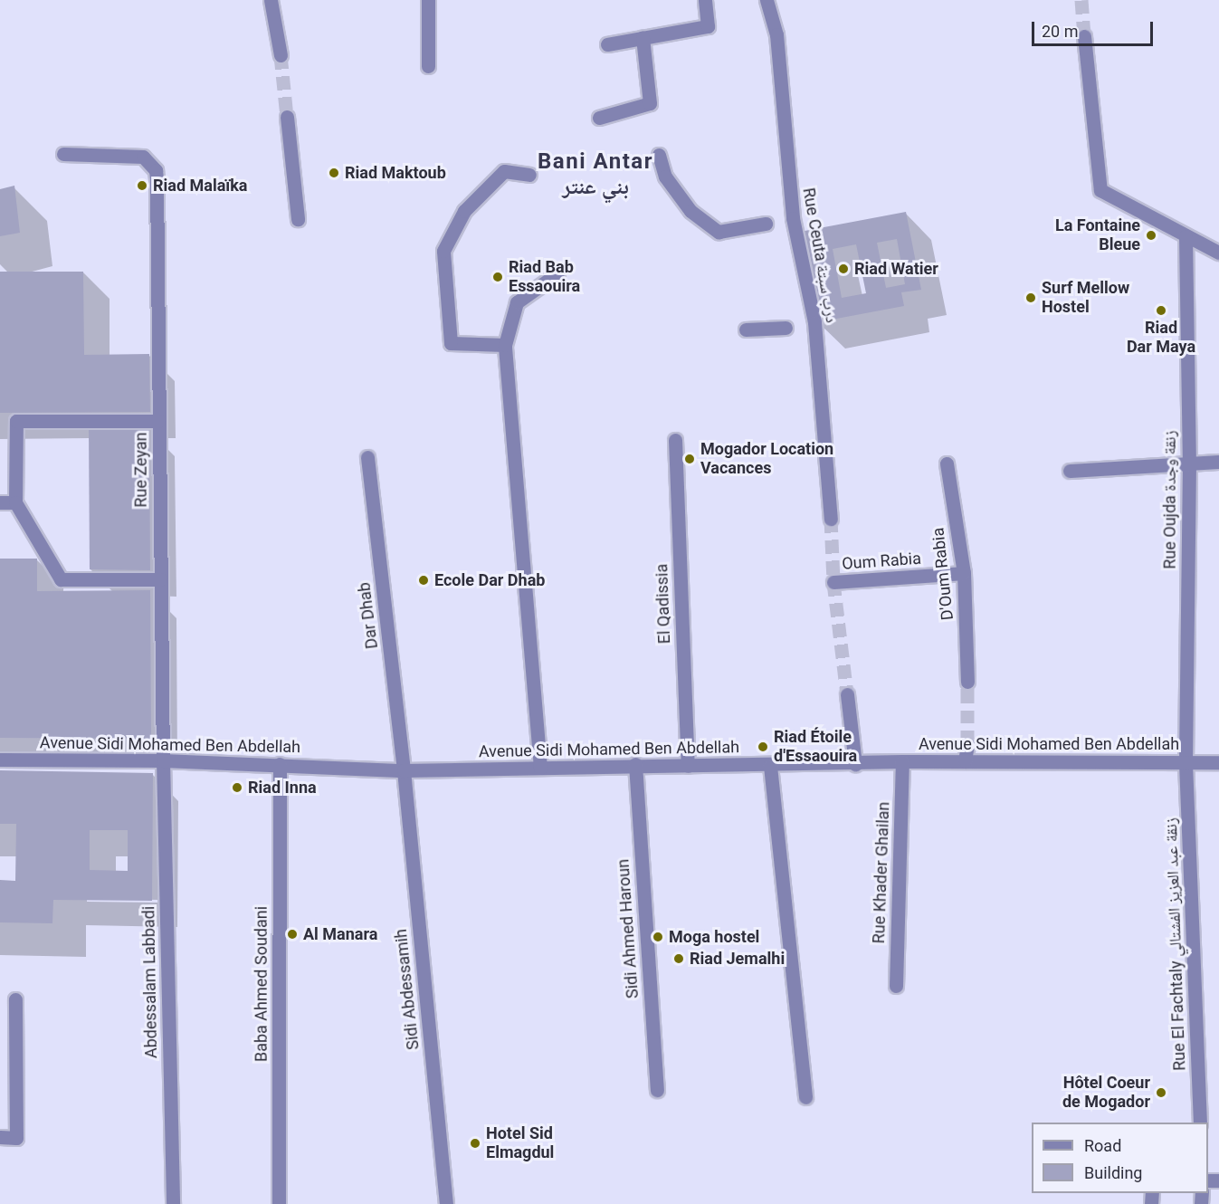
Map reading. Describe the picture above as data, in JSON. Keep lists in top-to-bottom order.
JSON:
{
  "streets": {
    "street": [
      "Rue Ceuta درب سبتة",
      "Rue Zeyan",
      "Rue Oujda زنقة وجدة",
      "Oum Rabia",
      "D'Oum Rabia",
      "El Qadissia",
      "Dar Dhab",
      "Avenue Sidi Mohamed Ben Abdellah",
      "Rue Khader Ghailan",
      "Sidi Ahmed Haroun",
      "Rue El Fachtaly زنقة عبد العزيز الفشتالي",
      "Abdessalam Labbadi",
      "Baba Ahmed Soudani",
      "Sidi Abdessamih"
    ]
  },
  "crossings": [
    ["Rue Zeyan", "Avenue Sidi Mohamed Ben Abdellah"],
    ["Rue Zeyan", "Abdessalam Labbadi"],
    ["Rue Oujda زنقة وجدة", "Avenue Sidi Mohamed Ben Abdellah"],
    ["Rue Oujda زنقة وجدة", "Rue El Fachtaly زنقة عبد العزيز الفشتالي"],
    ["Oum Rabia", "D'Oum Rabia"],
    ["El Qadissia", "Avenue Sidi Mohamed Ben Abdellah"],
    ["Dar Dhab", "Avenue Sidi Mohamed Ben Abdellah"],
    ["Dar Dhab", "Sidi Abdessamih"],
    ["Avenue Sidi Mohamed Ben Abdellah", "Rue Khader Ghailan"],
    ["Avenue Sidi Mohamed Ben Abdellah", "Sidi Ahmed Haroun"],
    ["Avenue Sidi Mohamed Ben Abdellah", "Rue El Fachtaly زنقة عبد العزيز الفشتالي"],
    ["Avenue Sidi Mohamed Ben Abdellah", "Abdessalam Labbadi"],
    ["Avenue Sidi Mohamed Ben Abdellah", "Baba Ahmed Soudani"],
    ["Avenue Sidi Mohamed Ben Abdellah", "Sidi Abdessamih"]
  ],
  "districts": ["Bani Antar بني عنتر"],
  "places": [
    "Riad Maktoub",
    "Riad Malaïka",
    "La Fontaine Bleue",
    "Riad Watier",
    "Riad Bab Essaouira",
    "Surf Mellow Hostel",
    "Riad Dar Maya",
    "Mogador Location Vacances",
    "Ecole Dar Dhab",
    "Riad Étoile d'Essaouira",
    "Riad Inna",
    "Al Manara",
    "Moga hostel",
    "Riad Jemalhi",
    "Hôtel Coeur de Mogador",
    "Hotel Sid Elmagdul"
  ],
  "legend": ["Road", "Building"],
  "scale_bar": "20 m"
}
